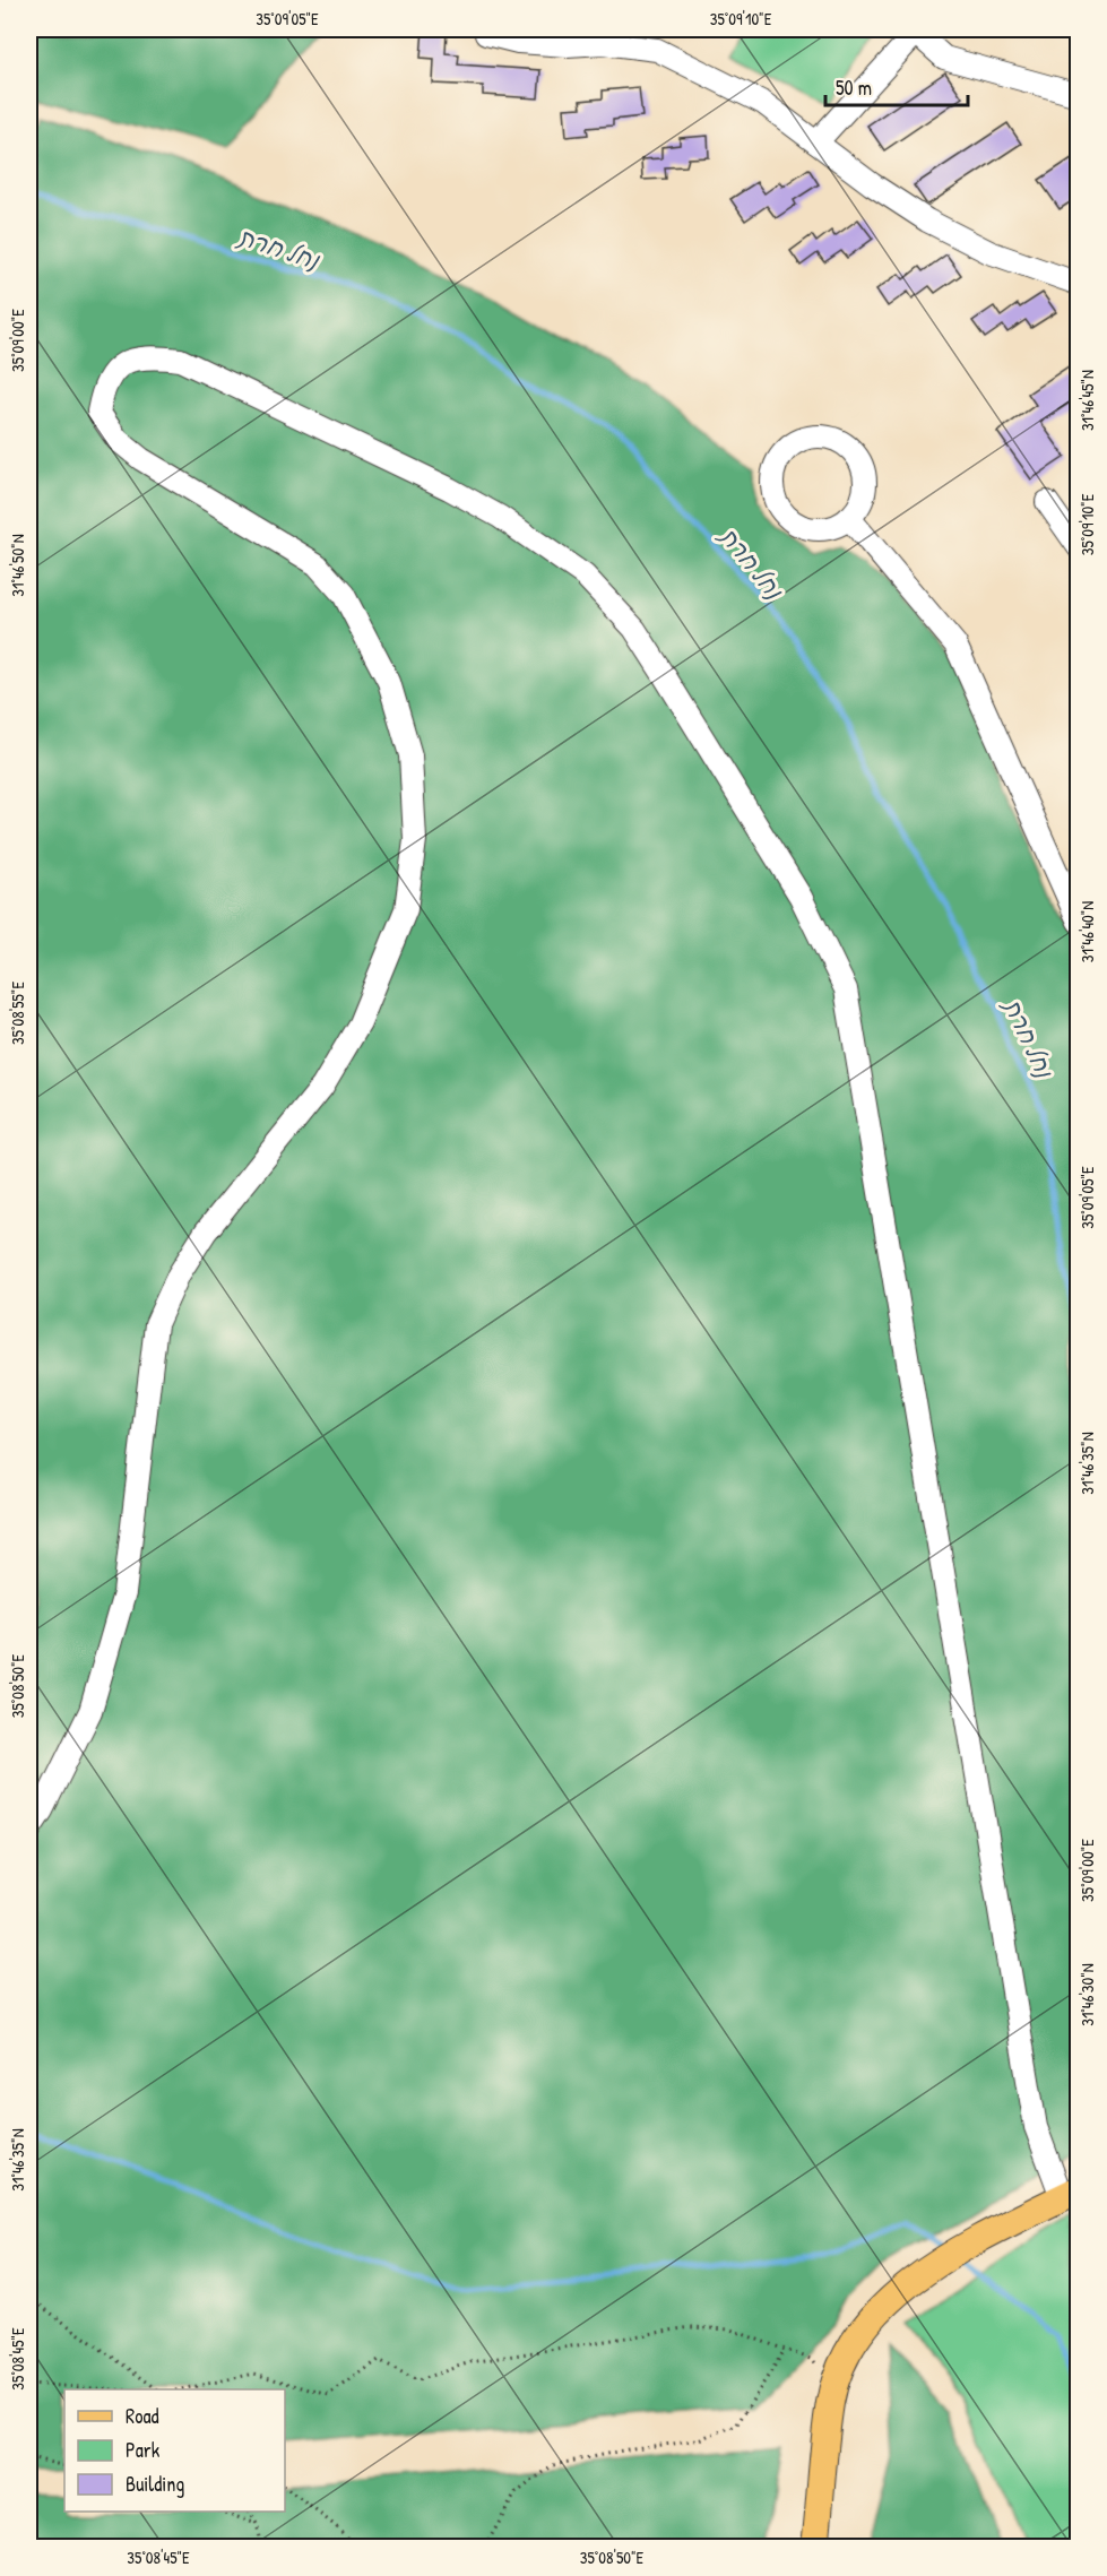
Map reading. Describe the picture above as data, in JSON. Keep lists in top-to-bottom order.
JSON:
{
  "water": ["נחל חרת"],
  "legend": ["Road", "Park", "Building"],
  "scale_bar": "50 m",
  "coordinates": [
    "35°09'05\"E",
    "35°09'10\"E",
    "35°09'00\"E",
    "31°46'45\"N",
    "31°46'50\"N",
    "31°46'40\"N",
    "35°08'55\"E",
    "31°46'35\"N",
    "35°08'50\"E",
    "31°46'30\"N",
    "35°08'45\"E"
  ]
}
